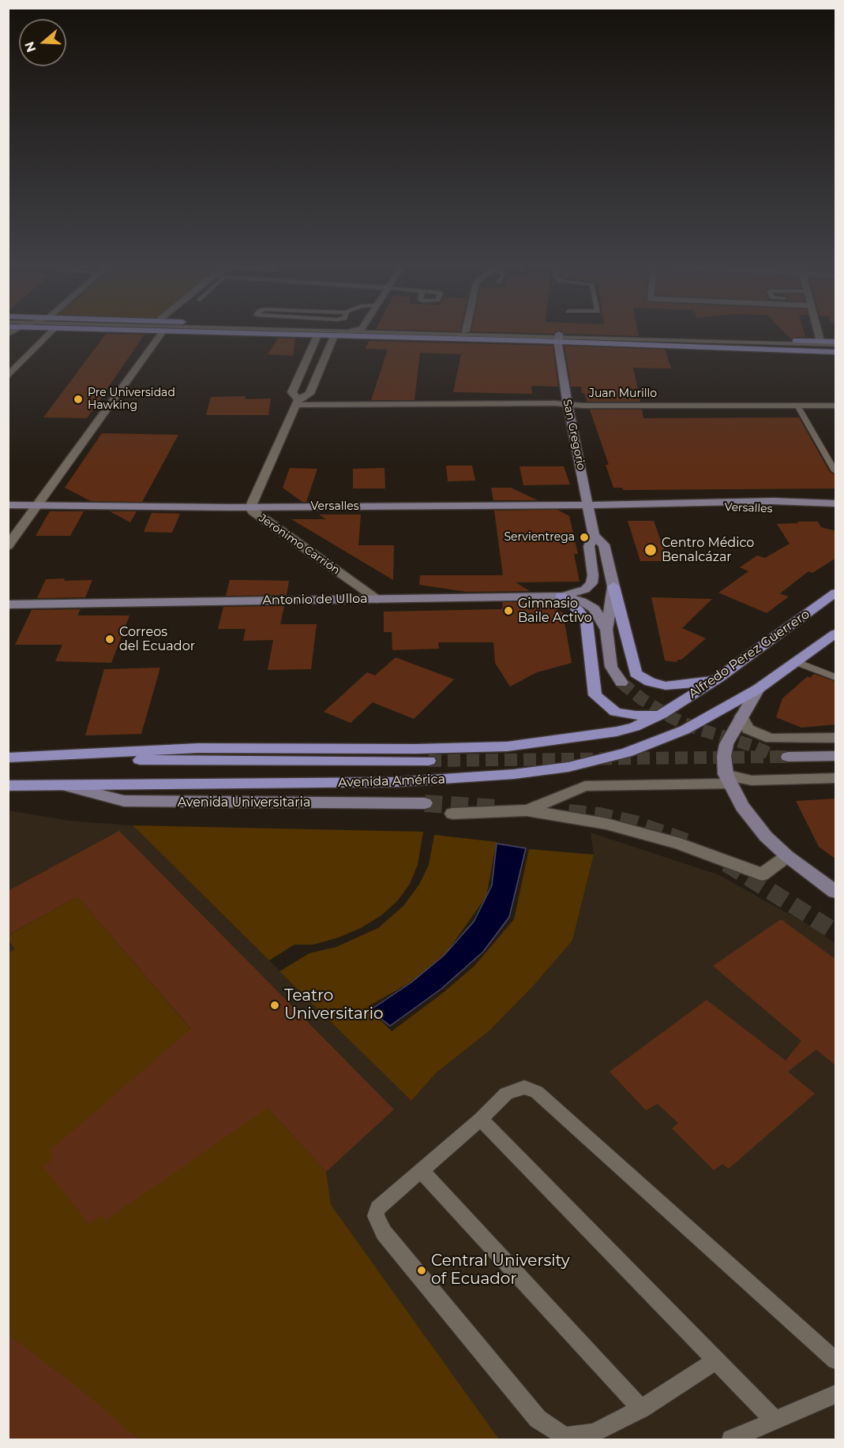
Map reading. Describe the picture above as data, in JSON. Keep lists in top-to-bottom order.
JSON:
{
  "streets": {
    "main road": ["Alfredo Perez Guerrero", "Avenida América"],
    "street": [
      "Juan Murillo",
      "San Gregorio",
      "Versalles",
      "Jerónimo Carrión",
      "Antonio de Ulloa",
      "Avenida Universitaria"
    ]
  },
  "crossings": [
    ["Juan Murillo", "San Gregorio"],
    ["Juan Murillo", "Jerónimo Carrión"],
    ["San Gregorio", "Versalles"],
    ["San Gregorio", "Antonio de Ulloa"],
    ["Versalles", "Jerónimo Carrión"],
    ["Jerónimo Carrión", "Antonio de Ulloa"],
    ["Avenida América", "Avenida Universitaria"]
  ],
  "places": [
    "Pre Universidad Hawking",
    "Servientrega",
    "Centro Médico Benalcázar",
    "Gimnasio Baile Activo",
    "Correos del Ecuador",
    "Teatro Universitario",
    "Central University of Ecuador"
  ],
  "north": "left"
}
